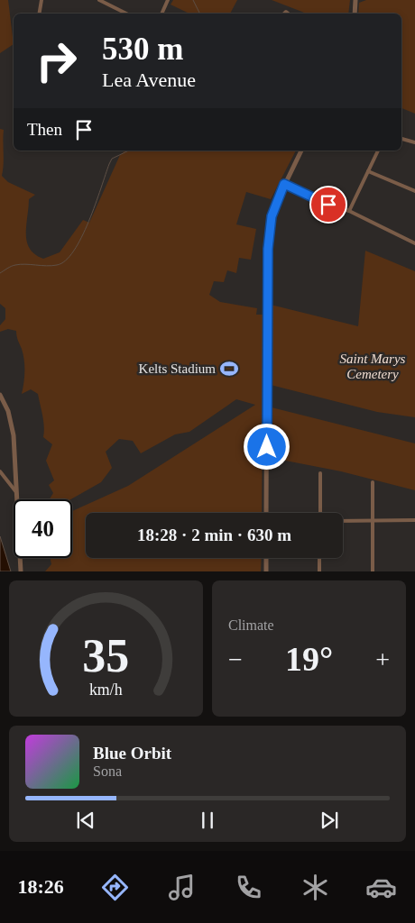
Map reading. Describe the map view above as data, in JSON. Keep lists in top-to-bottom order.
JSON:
{
  "parks": ["Saint Marys Cemetery"],
  "places": {
    "sports": ["Kelts Stadium"]
  },
  "page": {
    "turn": ["530 m", "Lea Avenue"],
    "then": "Then",
    "limit": "40",
    "trip": "18:28 · 2 min · 630 m",
    "tile": "Climate",
    "heat": ["−", "19°", "+"],
    "song": ["Blue Orbit", "Sona"],
    "tabs": "18:26",
    "gauge": ["35", "km/h"]
  }
}
